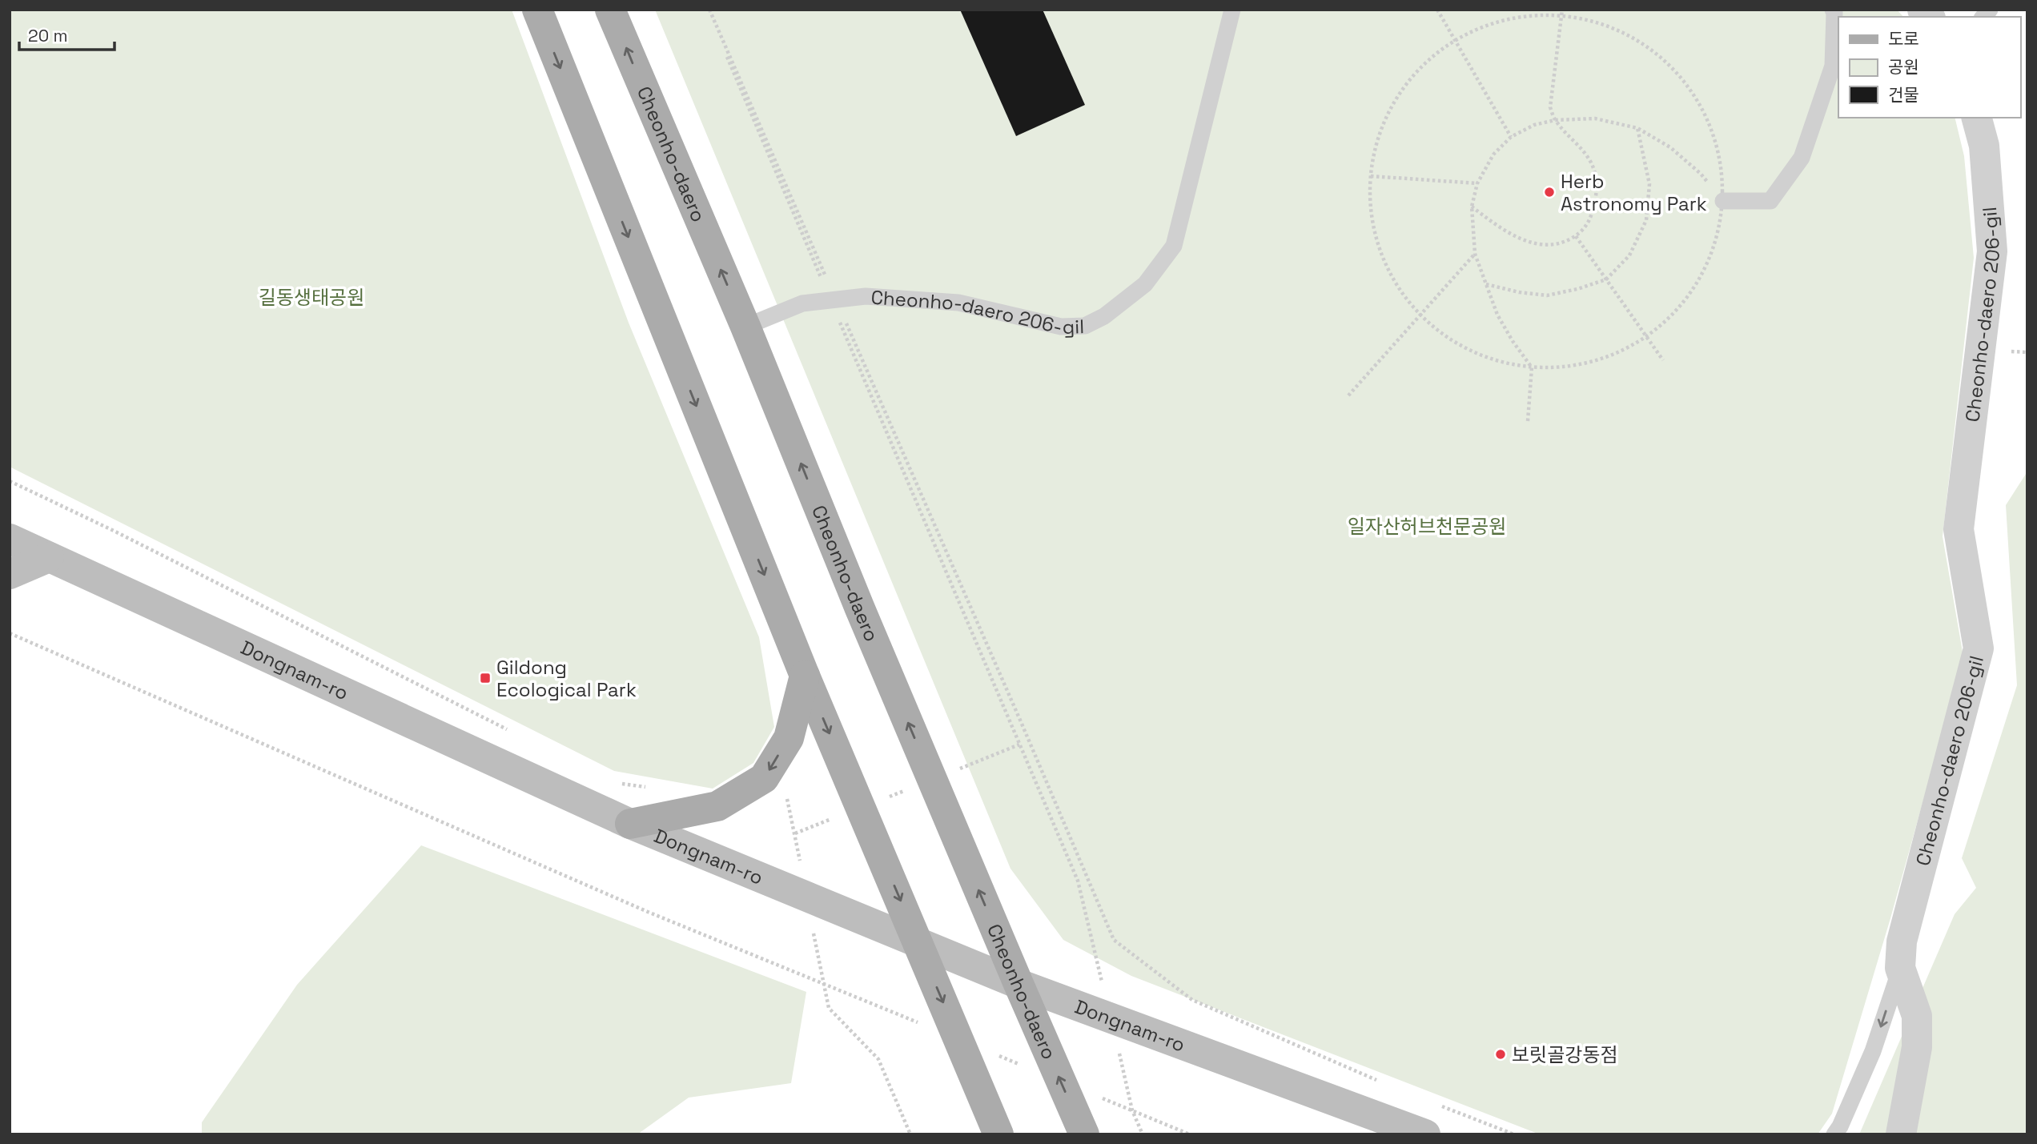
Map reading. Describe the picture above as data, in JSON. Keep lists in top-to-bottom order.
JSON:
{
  "streets": {
    "main road": ["Cheonho-daero", "Dongnam-ro"],
    "street": ["Cheonho-daero 206-gil"]
  },
  "crossings": [
    ["Cheonho-daero", "Cheonho-daero 206-gil"],
    ["Cheonho-daero", "Dongnam-ro"]
  ],
  "parks": ["길동생태공원", "일자산허브천문공원"],
  "places": {
    "other": ["Herb Astronomy Park", "보릿골강동점"],
    "transit": ["Gildong Ecological Park"]
  },
  "legend": ["도로", "공원", "건물"],
  "scale_bar": "20 m"
}
